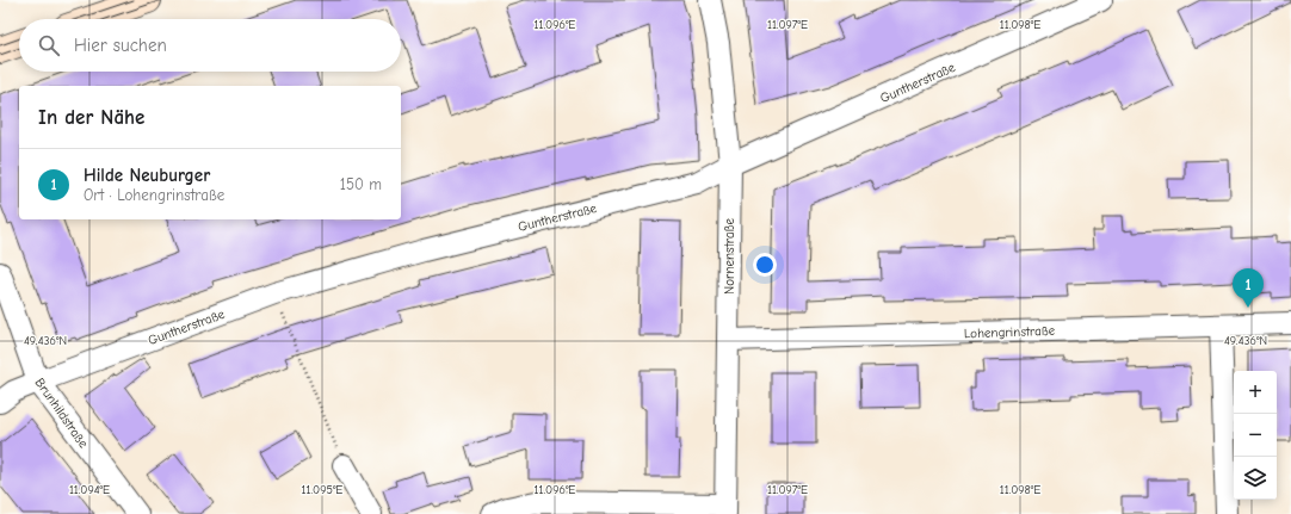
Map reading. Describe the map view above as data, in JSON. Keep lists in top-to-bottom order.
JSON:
{
  "streets": {
    "street": [
      "Guntherstraße",
      "Nornenstraße",
      "Lohengrinstraße",
      "Brunhildstraße"
    ]
  },
  "crossings": [
    ["Guntherstraße", "Nornenstraße"],
    ["Guntherstraße", "Brunhildstraße"],
    ["Nornenstraße", "Lohengrinstraße"]
  ],
  "page": {
    "search": "Hier suchen",
    "heading": "In der Nähe",
    "list": [
      {
        "mark": "1",
        "name": "Hilde Neuburger",
        "note": "Ort · Lohengrinstraße",
        "value": "150 m"
      }
    ],
    "pins": "1",
    "map_buttons": ["+", "−"]
  },
  "coordinates": [
    "11.096°E",
    "11.097°E",
    "11.098°E",
    "49.436°N",
    "11.094°E",
    "11.095°E"
  ]
}
